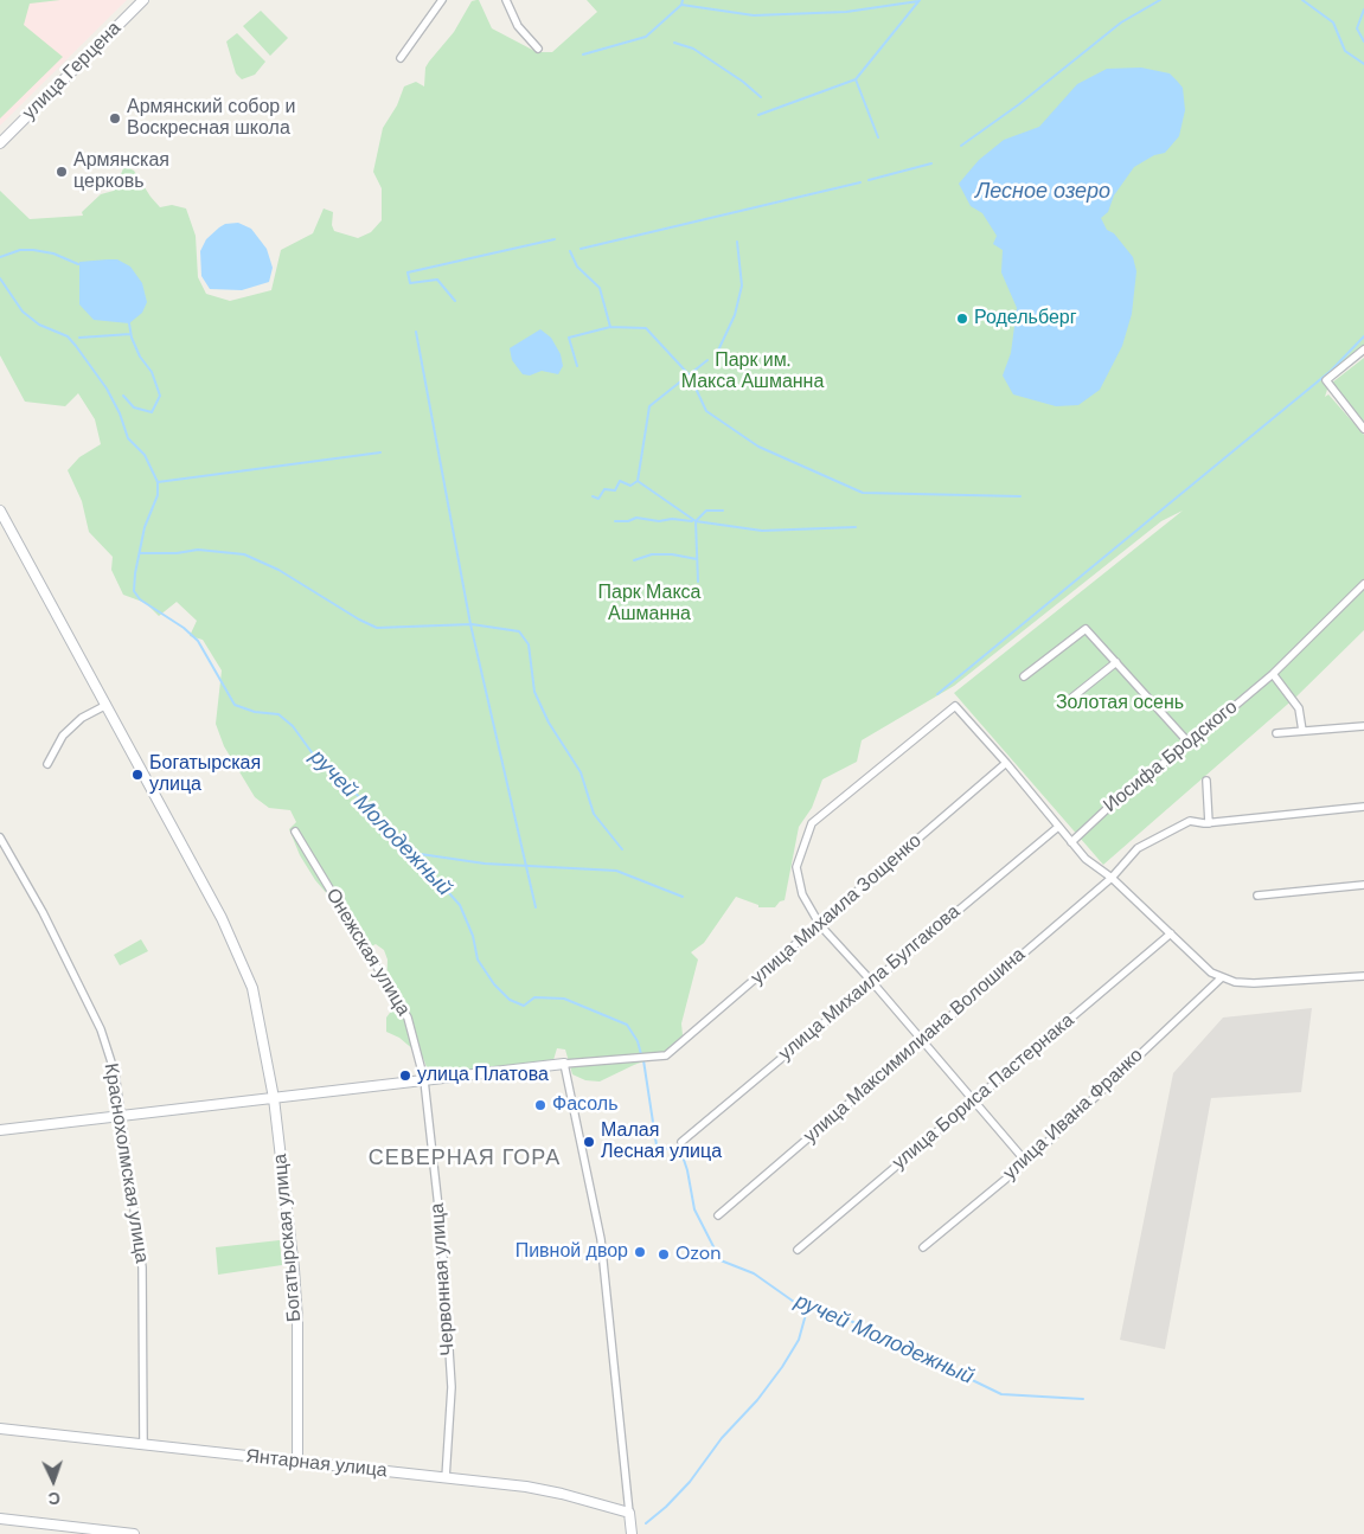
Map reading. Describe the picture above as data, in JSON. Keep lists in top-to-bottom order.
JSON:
{
  "streets": {
    "street": [
      "улица Герцена",
      "Иосифа Бродского",
      "улица Михаила Зощенко",
      "Онежская улица",
      "улица Михаила Булгакова",
      "улица Максимилиана Волошина",
      "улица Бориса Пастернака",
      "улица Ивана Франко",
      "Краснохолмская улица",
      "Богатырская улица",
      "Червонная улица",
      "Янтарная улица"
    ]
  },
  "crossings": [
    ["Онежская улица", "Червонная улица"],
    ["Краснохолмская улица", "Янтарная улица"],
    ["Богатырская улица", "Янтарная улица"],
    ["Червонная улица", "Янтарная улица"]
  ],
  "districts": ["СЕВЕРНАЯ ГОРА"],
  "water": ["Лесное озеро", "ручей Молодежный"],
  "parks": ["Парк им. Макса Ашманна", "Парк Макса Ашманна", "Золотая осень"],
  "places": [
    "Армянский собор и Воскресная школа",
    "Армянская церковь",
    "Родельберг",
    "Богатырская улица",
    "улица Платова",
    "Фасоль",
    "Малая Лесная улица",
    "Пивной двор",
    "Ozon"
  ],
  "north": "bottom"
}
